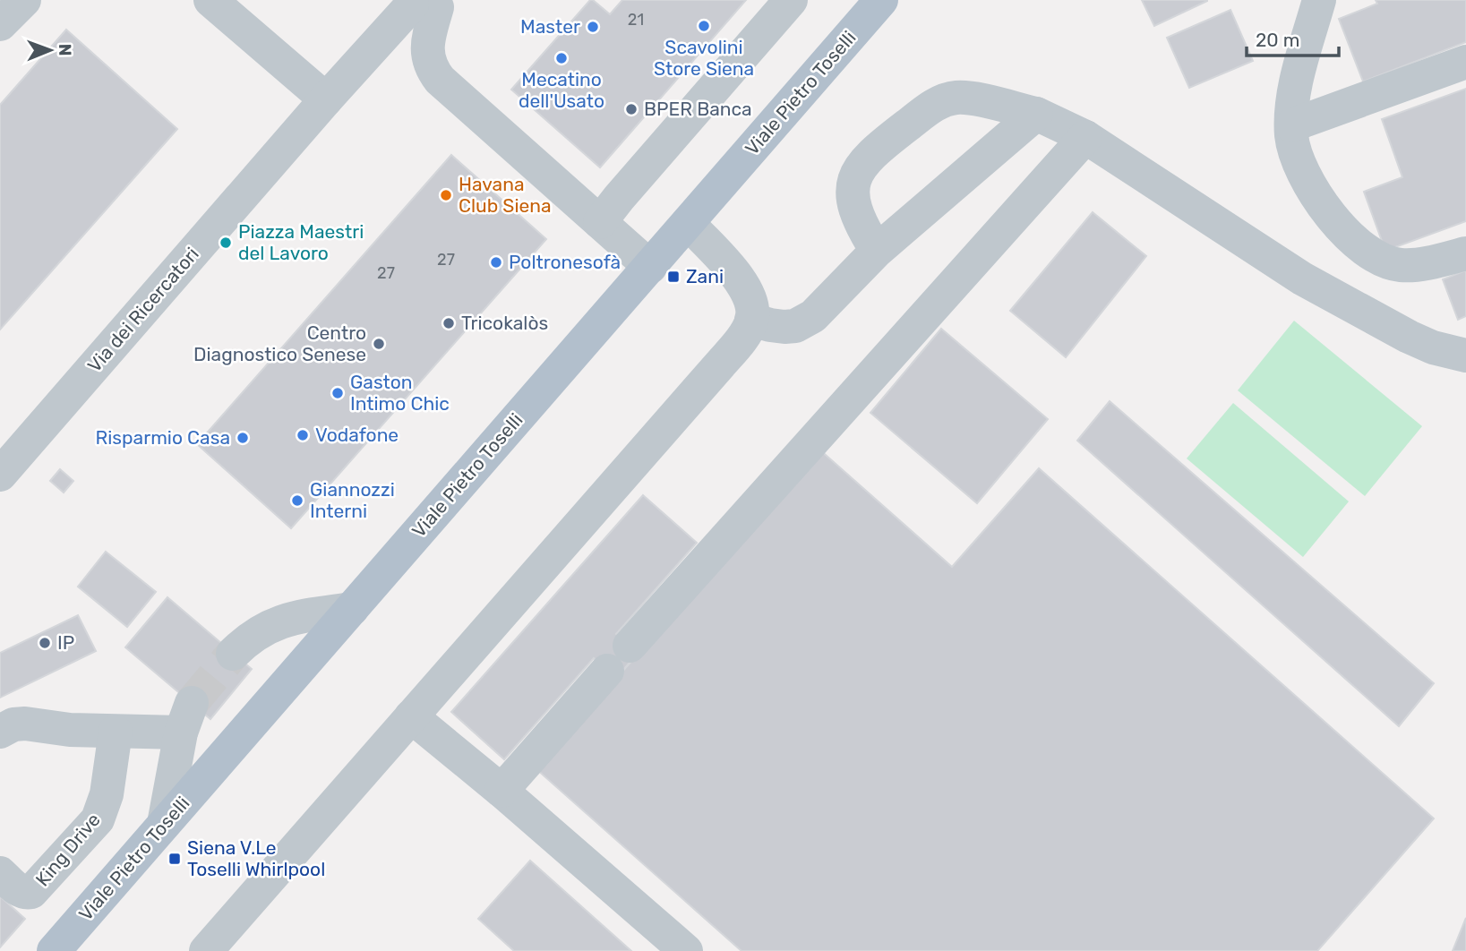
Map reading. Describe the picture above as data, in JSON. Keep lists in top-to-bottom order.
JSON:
{
  "streets": {
    "main road": ["Viale Pietro Toselli"],
    "lane": ["Via dei Ricercatori", "King Drive"]
  },
  "places": {
    "other": [
      "Scavolini Store Siena",
      "Master",
      "Mecatino dell'Usato",
      "BPER Banca",
      "Havana Club Siena",
      "Piazza Maestri del Lavoro",
      "Poltronesofà",
      "Tricokalòs",
      "Centro Diagnostico Senese",
      "Gaston Intimo Chic",
      "Vodafone",
      "Risparmio Casa",
      "Giannozzi Interni",
      "IP"
    ],
    "transit": ["Zani", "Siena V.Le Toselli Whirlpool"]
  },
  "house_numbers": ["21", "27", "27"],
  "scale_bar": "20 m",
  "north": "right"
}
